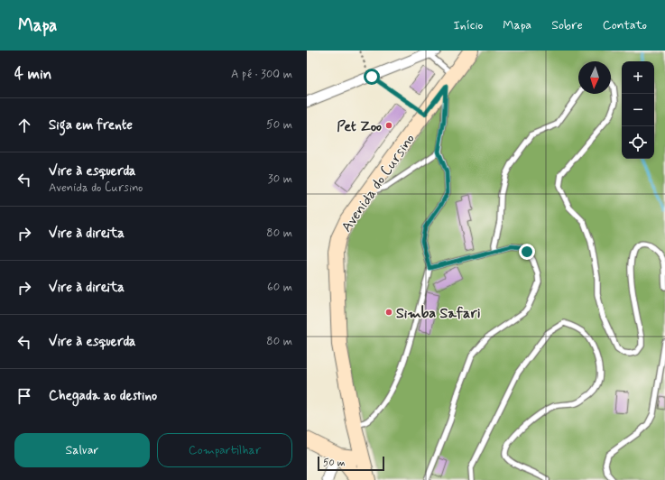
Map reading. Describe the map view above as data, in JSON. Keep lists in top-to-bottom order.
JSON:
{
  "streets": {
    "main road": ["Avenida do Cursino"]
  },
  "places": ["Pet Zoo", "Simba Safari"],
  "scale_bar": "50 m",
  "north": "bottom",
  "page": {
    "header": "Mapa",
    "nav": [
      "Início",
      "Mapa",
      "Sobre",
      "Contato"
    ],
    "heading": ["4 min", "A pé · 300 m"],
    "map_buttons": ["+", "−"],
    "list": [
      ["Siga em frente", "50 m"],
      ["Vire à esquerda", "Avenida do Cursino", "30 m"],
      ["Vire à direita", "80 m"],
      ["Vire à direita", "60 m"],
      ["Vire à esquerda", "80 m"],
      "Chegada ao destino"
    ],
    "buttons": ["Salvar", "Compartilhar"],
    "scale": "50 m"
  }
}
